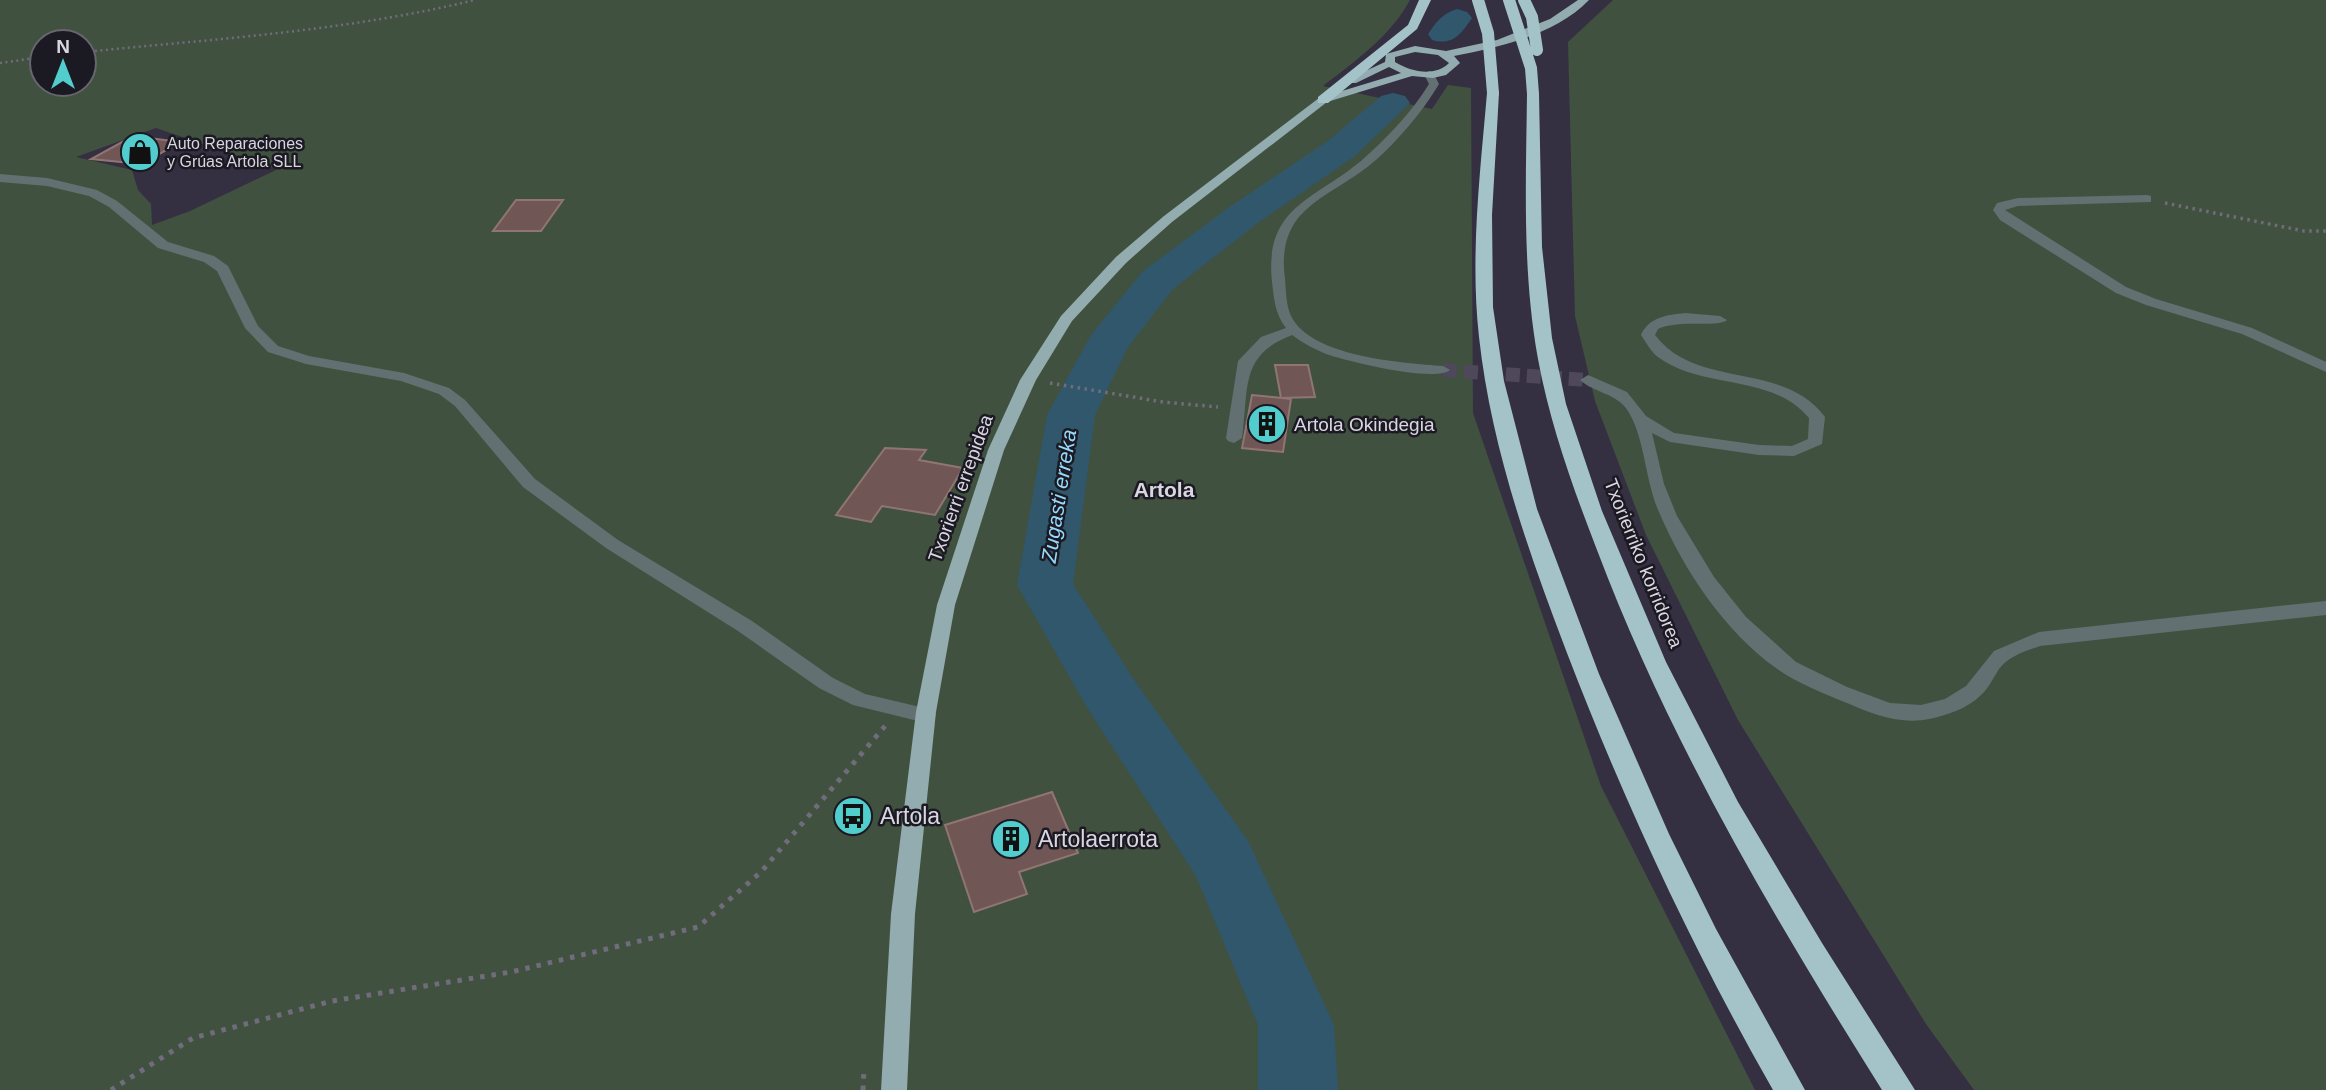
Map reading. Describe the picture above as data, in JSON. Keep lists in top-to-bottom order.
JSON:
{
  "streets": {
    "highway": ["Txorierriko korridorea"],
    "main road": ["Txorierri errepidea"]
  },
  "districts": ["Artola"],
  "water": ["Zugasti erreka"],
  "places": {
    "shop": ["Auto Reparaciones y Grúas Artola SLL"],
    "building": ["Artola Okindegia", "Artolaerrota"],
    "bus stop": ["Artola"]
  },
  "north": "top"
}
